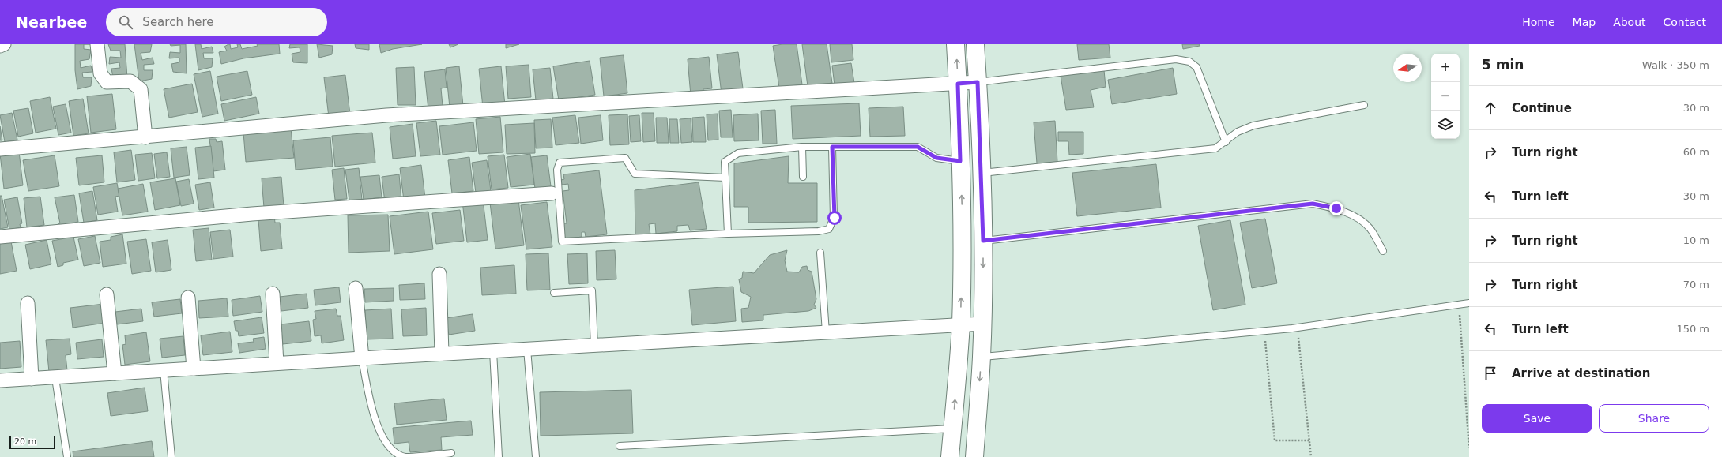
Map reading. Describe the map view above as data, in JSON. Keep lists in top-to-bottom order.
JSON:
{
  "scale_bar": "20 m",
  "north": "left",
  "page": {
    "header": "Nearbee",
    "search": "Search here",
    "nav": [
      "Home",
      "Map",
      "About",
      "Contact"
    ],
    "heading": ["5 min", "Walk · 350 m"],
    "map_buttons": ["+", "−"],
    "list": [
      ["Continue", "30 m"],
      ["Turn right", "60 m"],
      ["Turn left", "30 m"],
      ["Turn right", "10 m"],
      ["Turn right", "70 m"],
      ["Turn left", "150 m"],
      "Arrive at destination"
    ],
    "buttons": ["Save", "Share"],
    "scale": "20 m"
  }
}
